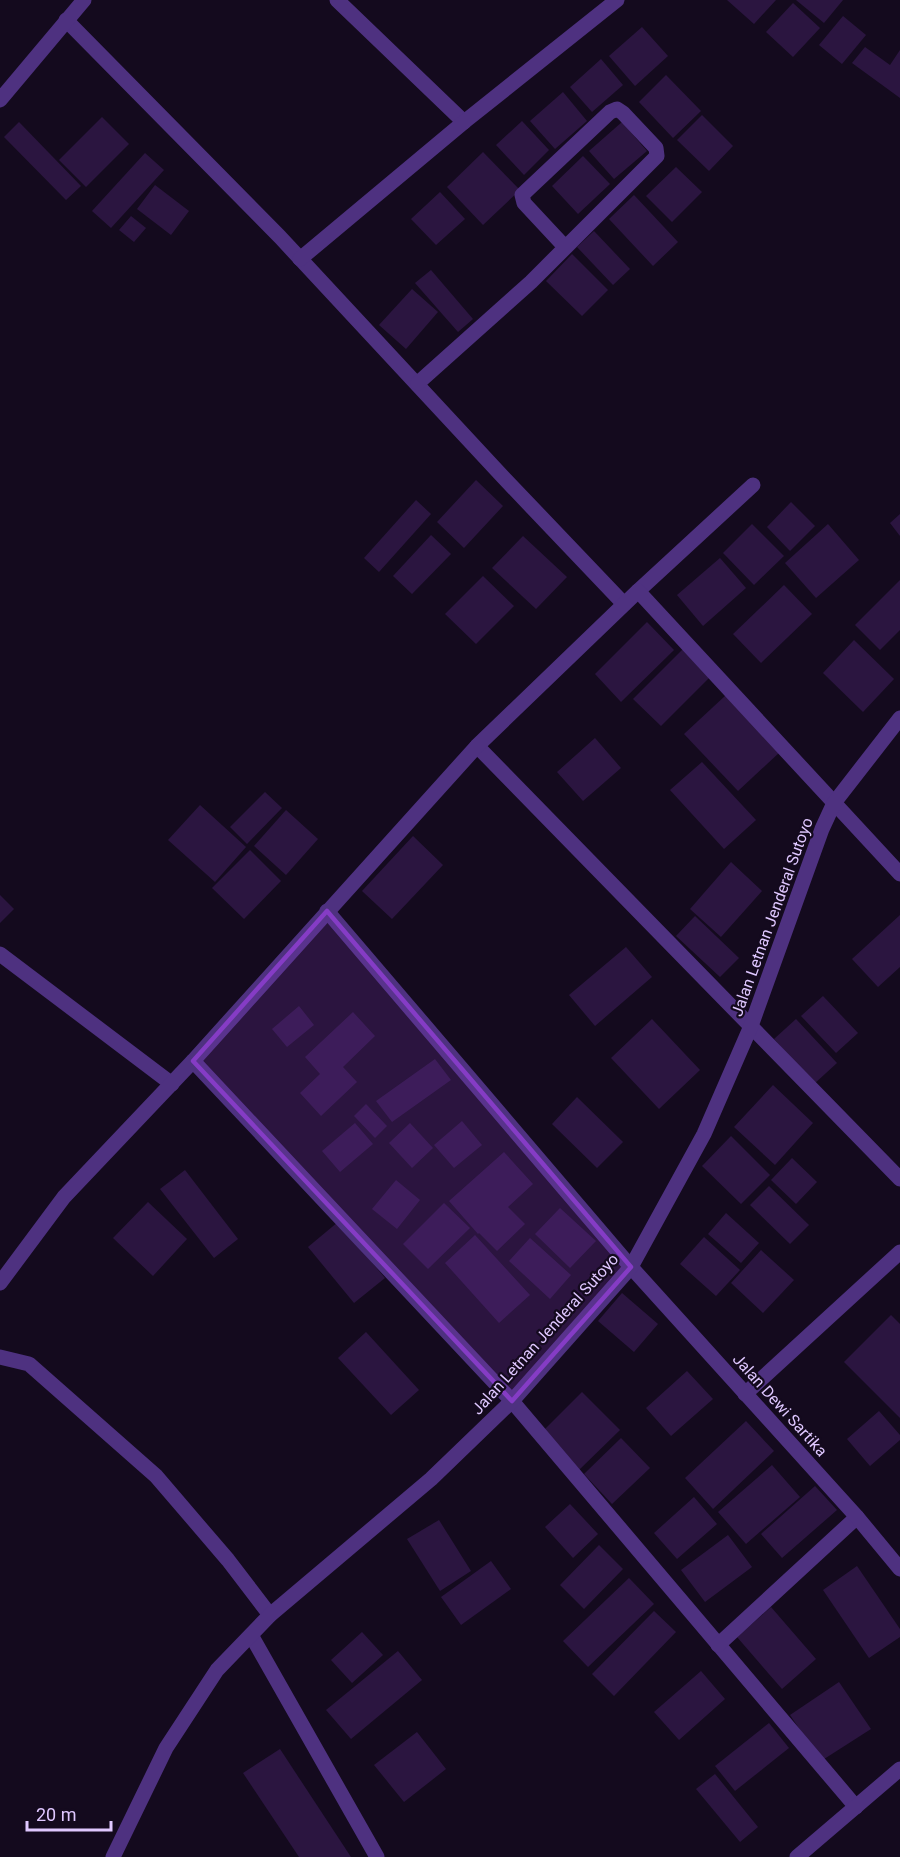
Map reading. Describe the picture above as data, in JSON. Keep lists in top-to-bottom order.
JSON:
{
  "streets": {
    "street": ["Jalan Letnan Jenderal Sutoyo", "Jalan Dewi Sartika"]
  },
  "crossings": [
    ["Jalan Letnan Jenderal Sutoyo", "Jalan Dewi Sartika"]
  ],
  "scale_bar": "20 m"
}
